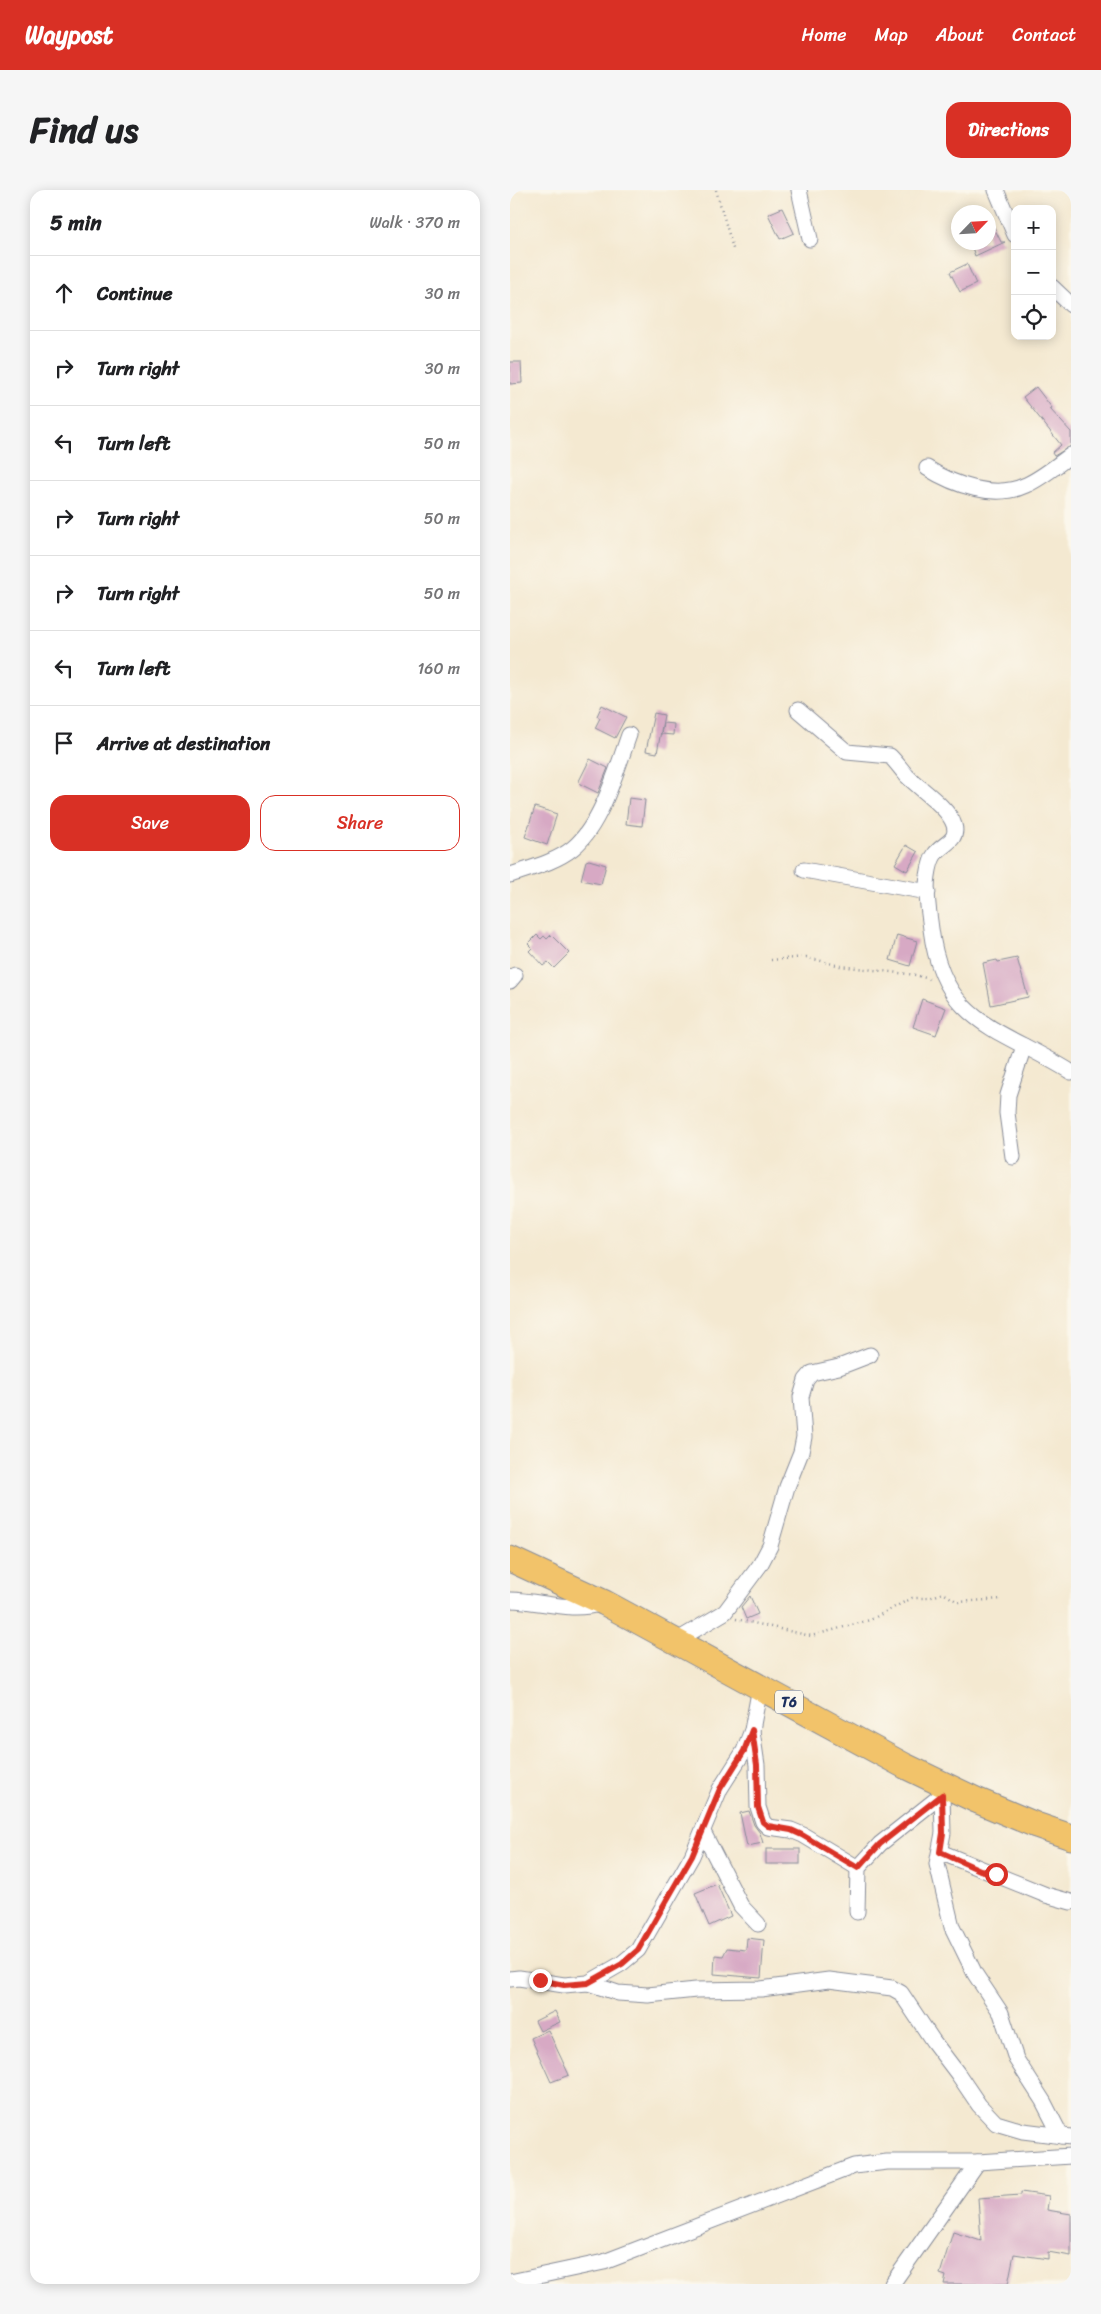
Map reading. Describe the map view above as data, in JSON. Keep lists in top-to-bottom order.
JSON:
{
  "streets": {
    "highway": ["T6"]
  },
  "north": "top right",
  "page": {
    "header": "Waypost",
    "nav": [
      "Home",
      "Map",
      "About",
      "Contact"
    ],
    "title": "Find us",
    "buttons": [
      "Directions",
      ["Save", "Share"]
    ],
    "heading": ["5 min", "Walk · 370 m"],
    "map_buttons": ["+", "−"],
    "list": [
      ["Continue", "30 m"],
      ["Turn right", "30 m"],
      ["Turn left", "50 m"],
      ["Turn right", "50 m"],
      ["Turn right", "50 m"],
      ["Turn left", "160 m"],
      "Arrive at destination"
    ]
  }
}
